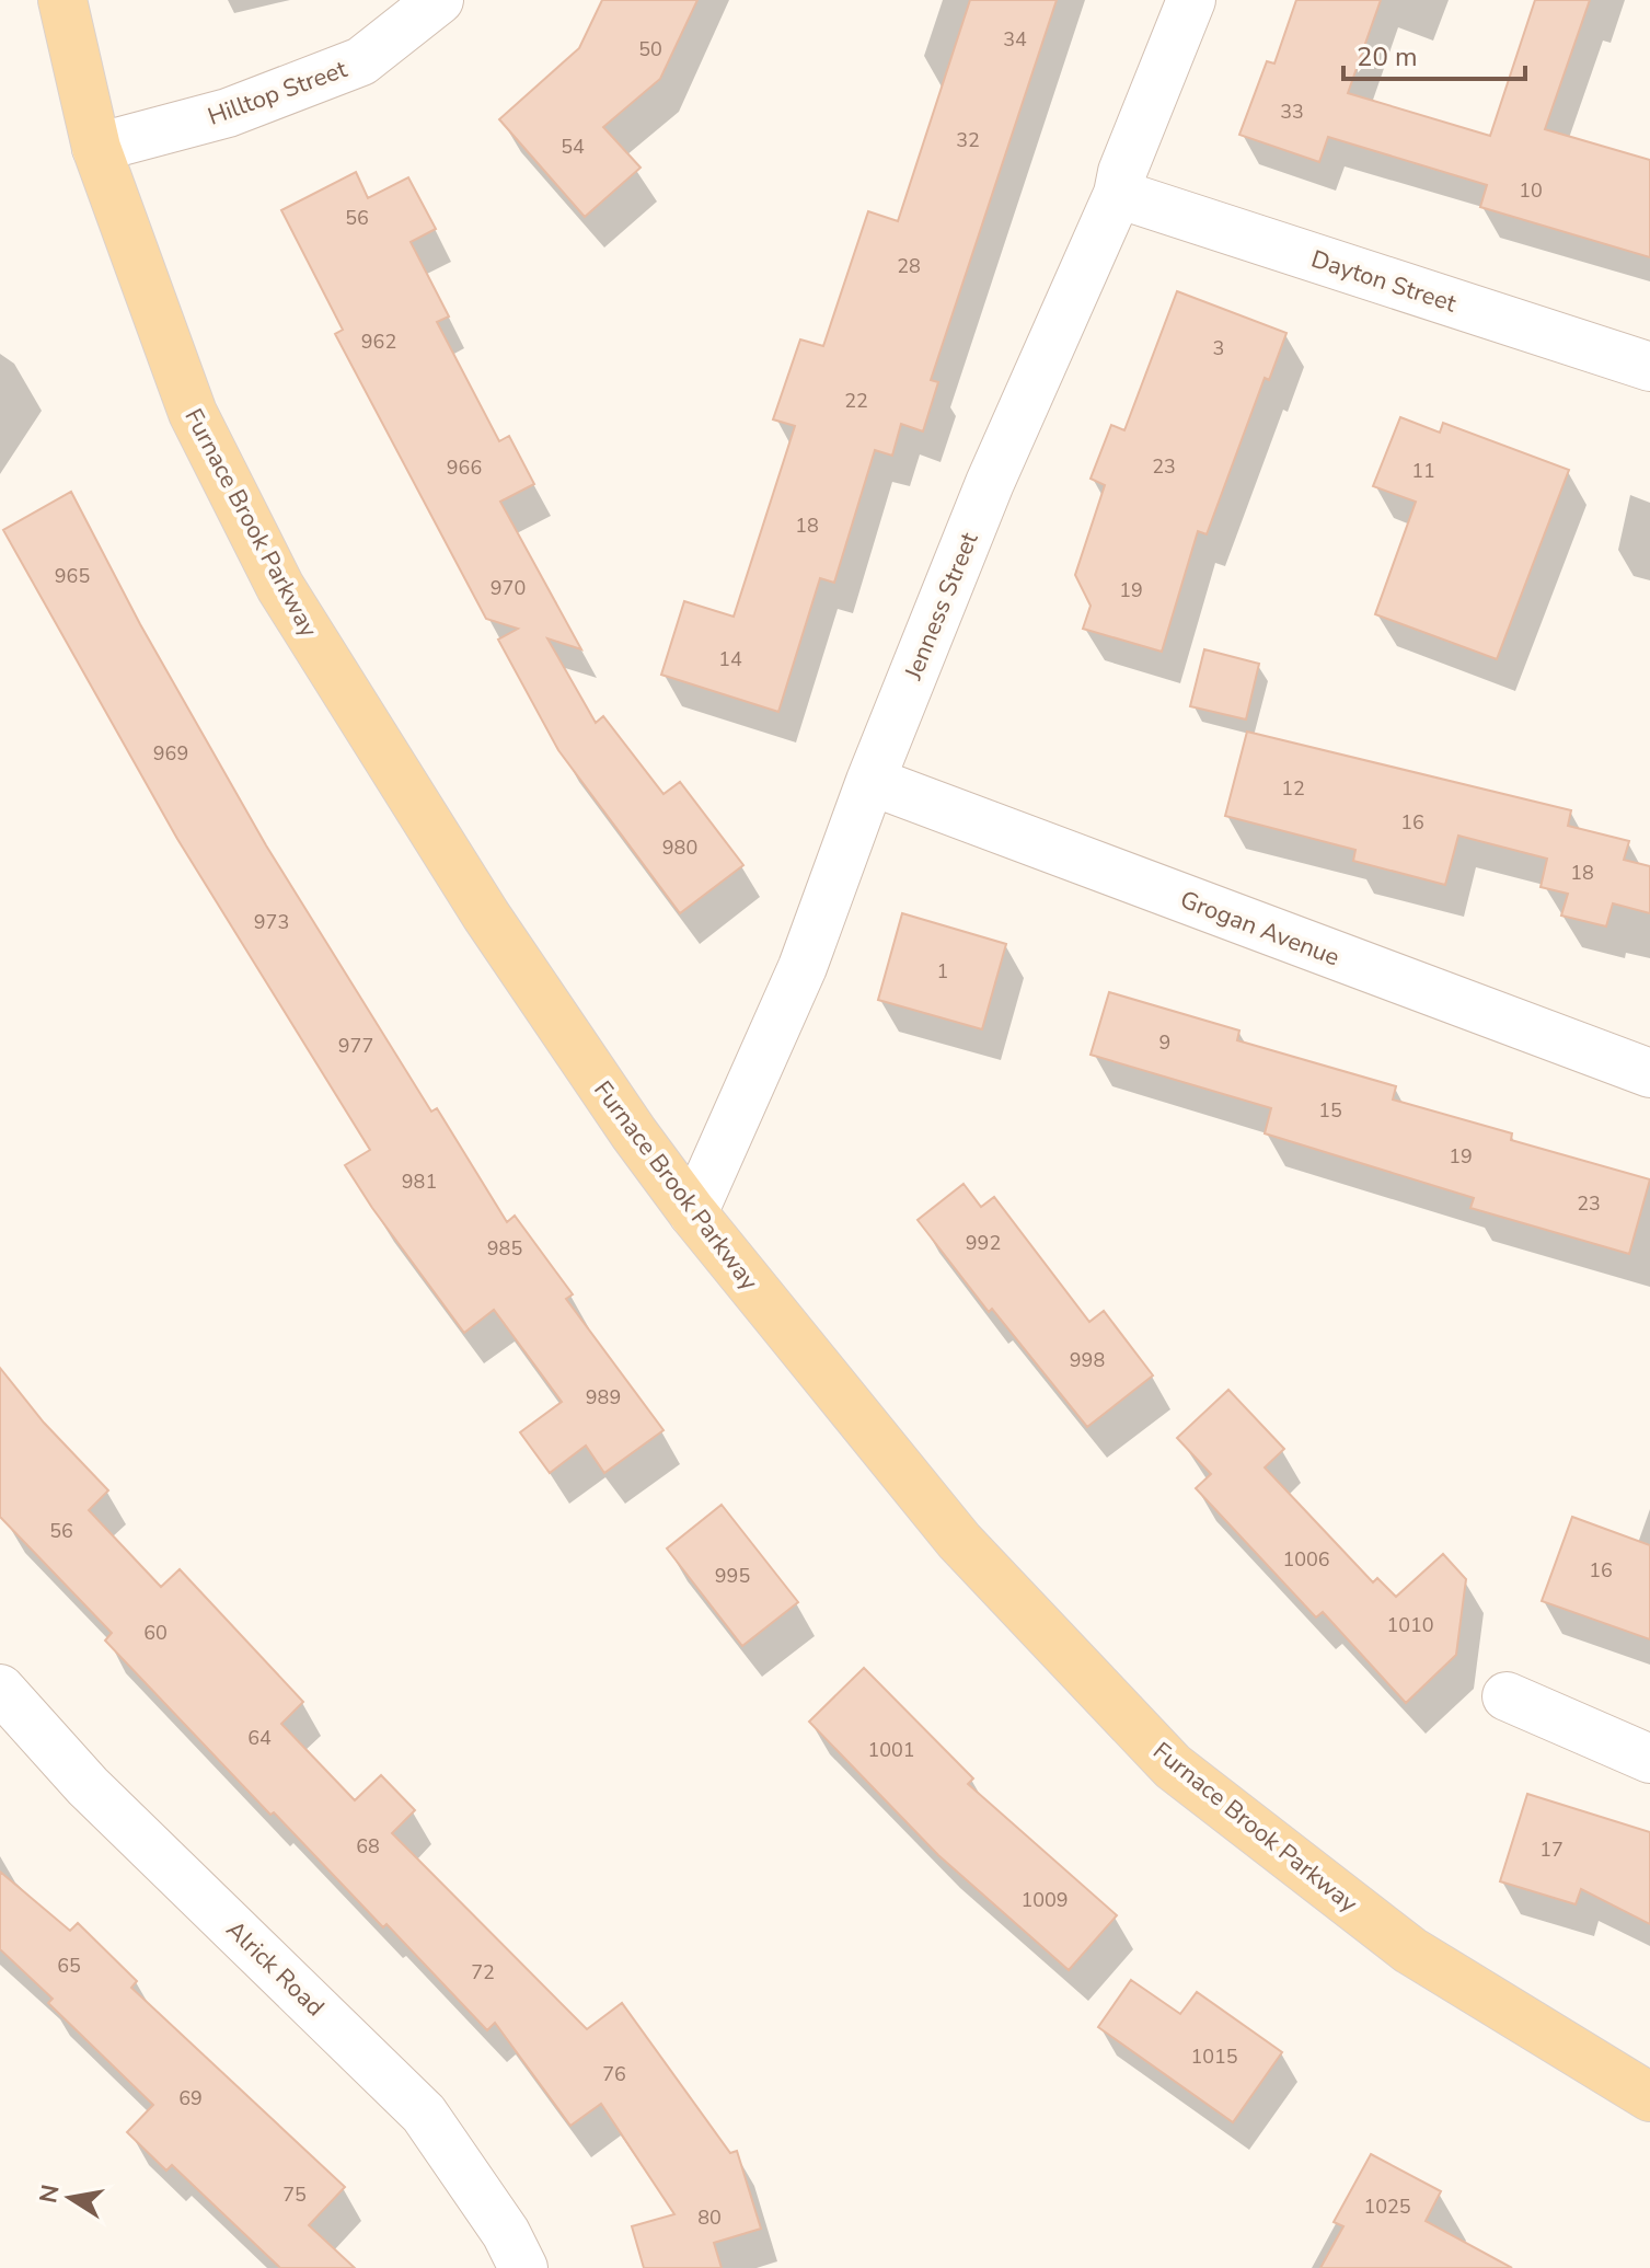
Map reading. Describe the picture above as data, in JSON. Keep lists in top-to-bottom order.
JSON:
{
  "streets": {
    "main road": ["Furnace Brook Parkway"],
    "street": [
      "Hilltop Street",
      "Dayton Street",
      "Jenness Street",
      "Grogan Avenue",
      "Alrick Road"
    ]
  },
  "crossings": [
    ["Hilltop Street", "Furnace Brook Parkway"],
    ["Dayton Street", "Jenness Street"],
    ["Furnace Brook Parkway", "Jenness Street"],
    ["Jenness Street", "Grogan Avenue"]
  ],
  "house_numbers": [
    "34",
    "50",
    "33",
    "32",
    "54",
    "10",
    "56",
    "28",
    "962",
    "3",
    "22",
    "23",
    "966",
    "11",
    "18",
    "965",
    "970",
    "19",
    "14",
    "969",
    "12",
    "16",
    "980",
    "18",
    "973",
    "1",
    "9",
    "977",
    "15",
    "19",
    "981",
    "23",
    "992",
    "985",
    "998",
    "989",
    "56",
    "1006",
    "16",
    "995",
    "1010",
    "60",
    "64",
    "1001",
    "68",
    "17",
    "1009",
    "65",
    "72",
    "1015",
    "76",
    "69",
    "75",
    "1025",
    "80"
  ],
  "scale_bar": "20 m",
  "north": "left"
}
